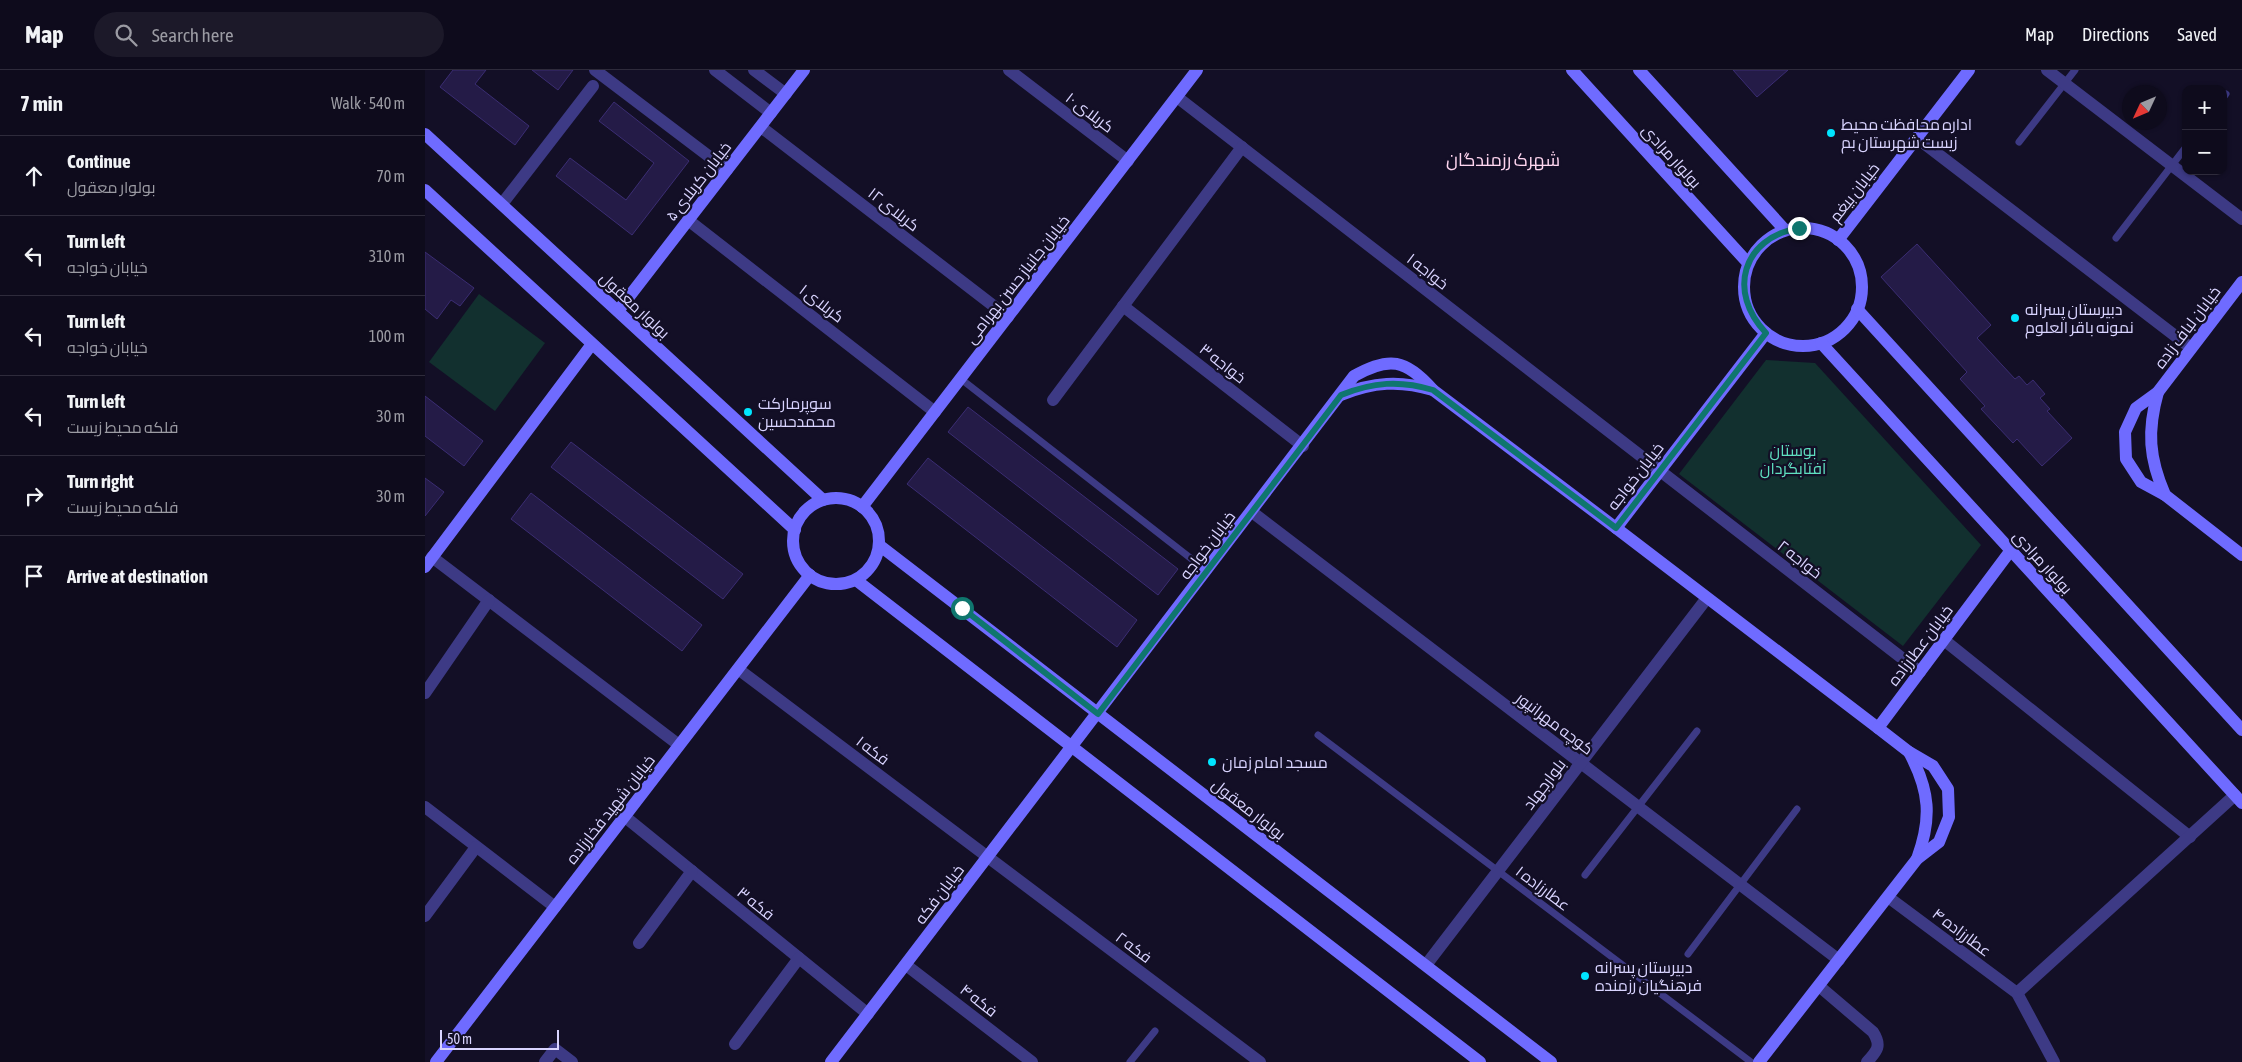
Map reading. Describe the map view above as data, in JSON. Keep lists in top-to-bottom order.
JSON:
{
  "streets": {
    "street": [
      "کربلای ۱۰",
      "بولوار مرادی",
      "خیابان کربلای ۵",
      "خیابان بیغم",
      "کربلای ۱۲",
      "خواجه ۱",
      "خیابان جانباز حسن بهرامی",
      "کربلای ۱",
      "بولوار معقول",
      "خیابان لباف زاده",
      "خواجه ۳",
      "خیابان خواجه",
      "خواجه ۲",
      "خیابان عطارزاده",
      "کوچه مهرانپور",
      "فکه ۱",
      "بلوارجهاد",
      "خیابان شهید فخارزاده",
      "خیابان فکه",
      "فکه ۳",
      "عطارزاده ۴",
      "فکه ۲",
      "فکه ۴"
    ],
    "lane": ["عطارزاده ۱"]
  },
  "crossings": [
    ["کربلای ۱۰", "خیابان جانباز حسن بهرامی"],
    ["بولوار مرادی", "خیابان بیغم"],
    ["بولوار مرادی", "خیابان خواجه"],
    ["بولوار مرادی", "خیابان عطارزاده"],
    ["خیابان کربلای ۵", "کربلای ۱۲"],
    ["خیابان کربلای ۵", "کربلای ۱"],
    ["خیابان کربلای ۵", "بولوار معقول"],
    ["خیابان بیغم", "خیابان خواجه"],
    ["کربلای ۱۲", "خیابان جانباز حسن بهرامی"],
    ["خواجه ۱", "خیابان جانباز حسن بهرامی"],
    ["خواجه ۱", "خیابان خواجه"],
    ["خواجه ۱", "خواجه ۲"],
    ["خیابان جانباز حسن بهرامی", "کربلای ۱"],
    ["خیابان جانباز حسن بهرامی", "بولوار معقول"],
    ["خیابان جانباز حسن بهرامی", "خیابان شهید فخارزاده"],
    ["بولوار معقول", "خیابان خواجه"],
    ["بولوار معقول", "بلوارجهاد"],
    ["بولوار معقول", "خیابان شهید فخارزاده"],
    ["خواجه ۳", "خیابان خواجه"],
    ["خیابان خواجه", "خواجه ۲"],
    ["خیابان خواجه", "کوچه مهرانپور"],
    ["خیابان خواجه", "خیابان فکه"],
    ["خواجه ۲", "خیابان عطارزاده"],
    ["کوچه مهرانپور", "بلوارجهاد"],
    ["فکه ۱", "خیابان شهید فخارزاده"],
    ["فکه ۱", "خیابان فکه"],
    ["فکه ۱", "فکه ۲"],
    ["بلوارجهاد", "عطارزاده ۱"],
    ["خیابان شهید فخارزاده", "فکه ۳"],
    ["خیابان فکه", "فکه ۳"],
    ["خیابان فکه", "فکه ۲"],
    ["خیابان فکه", "فکه ۴"]
  ],
  "districts": ["شهرک رزمندگان"],
  "parks": ["بوستان آفتابگردان"],
  "places": [
    "اداره محافظت محیط زیست شهرستان بم",
    "دبیرستان پسرانه نمونه باقر العلوم",
    "سوپرمارکت محمدحسین",
    "مسجد امام زمان",
    "دبیرستان پسرانه فرهنگیان رزمنده"
  ],
  "scale_bar": "50 m",
  "north": "bottom left",
  "page": {
    "header": "Map",
    "search": "Search here",
    "nav": ["Map", "Directions", "Saved"],
    "heading": ["7 min", "Walk · 540 m"],
    "map_buttons": ["+", "−"],
    "list": [
      ["Continue", "بولوار معقول", "70 m"],
      ["Turn left", "خیابان خواجه", "310 m"],
      ["Turn left", "خیابان خواجه", "100 m"],
      ["Turn left", "فلکه محیط زیست", "30 m"],
      ["Turn right", "فلکه محیط زیست", "30 m"],
      "Arrive at destination"
    ],
    "scale": "50 m"
  }
}
